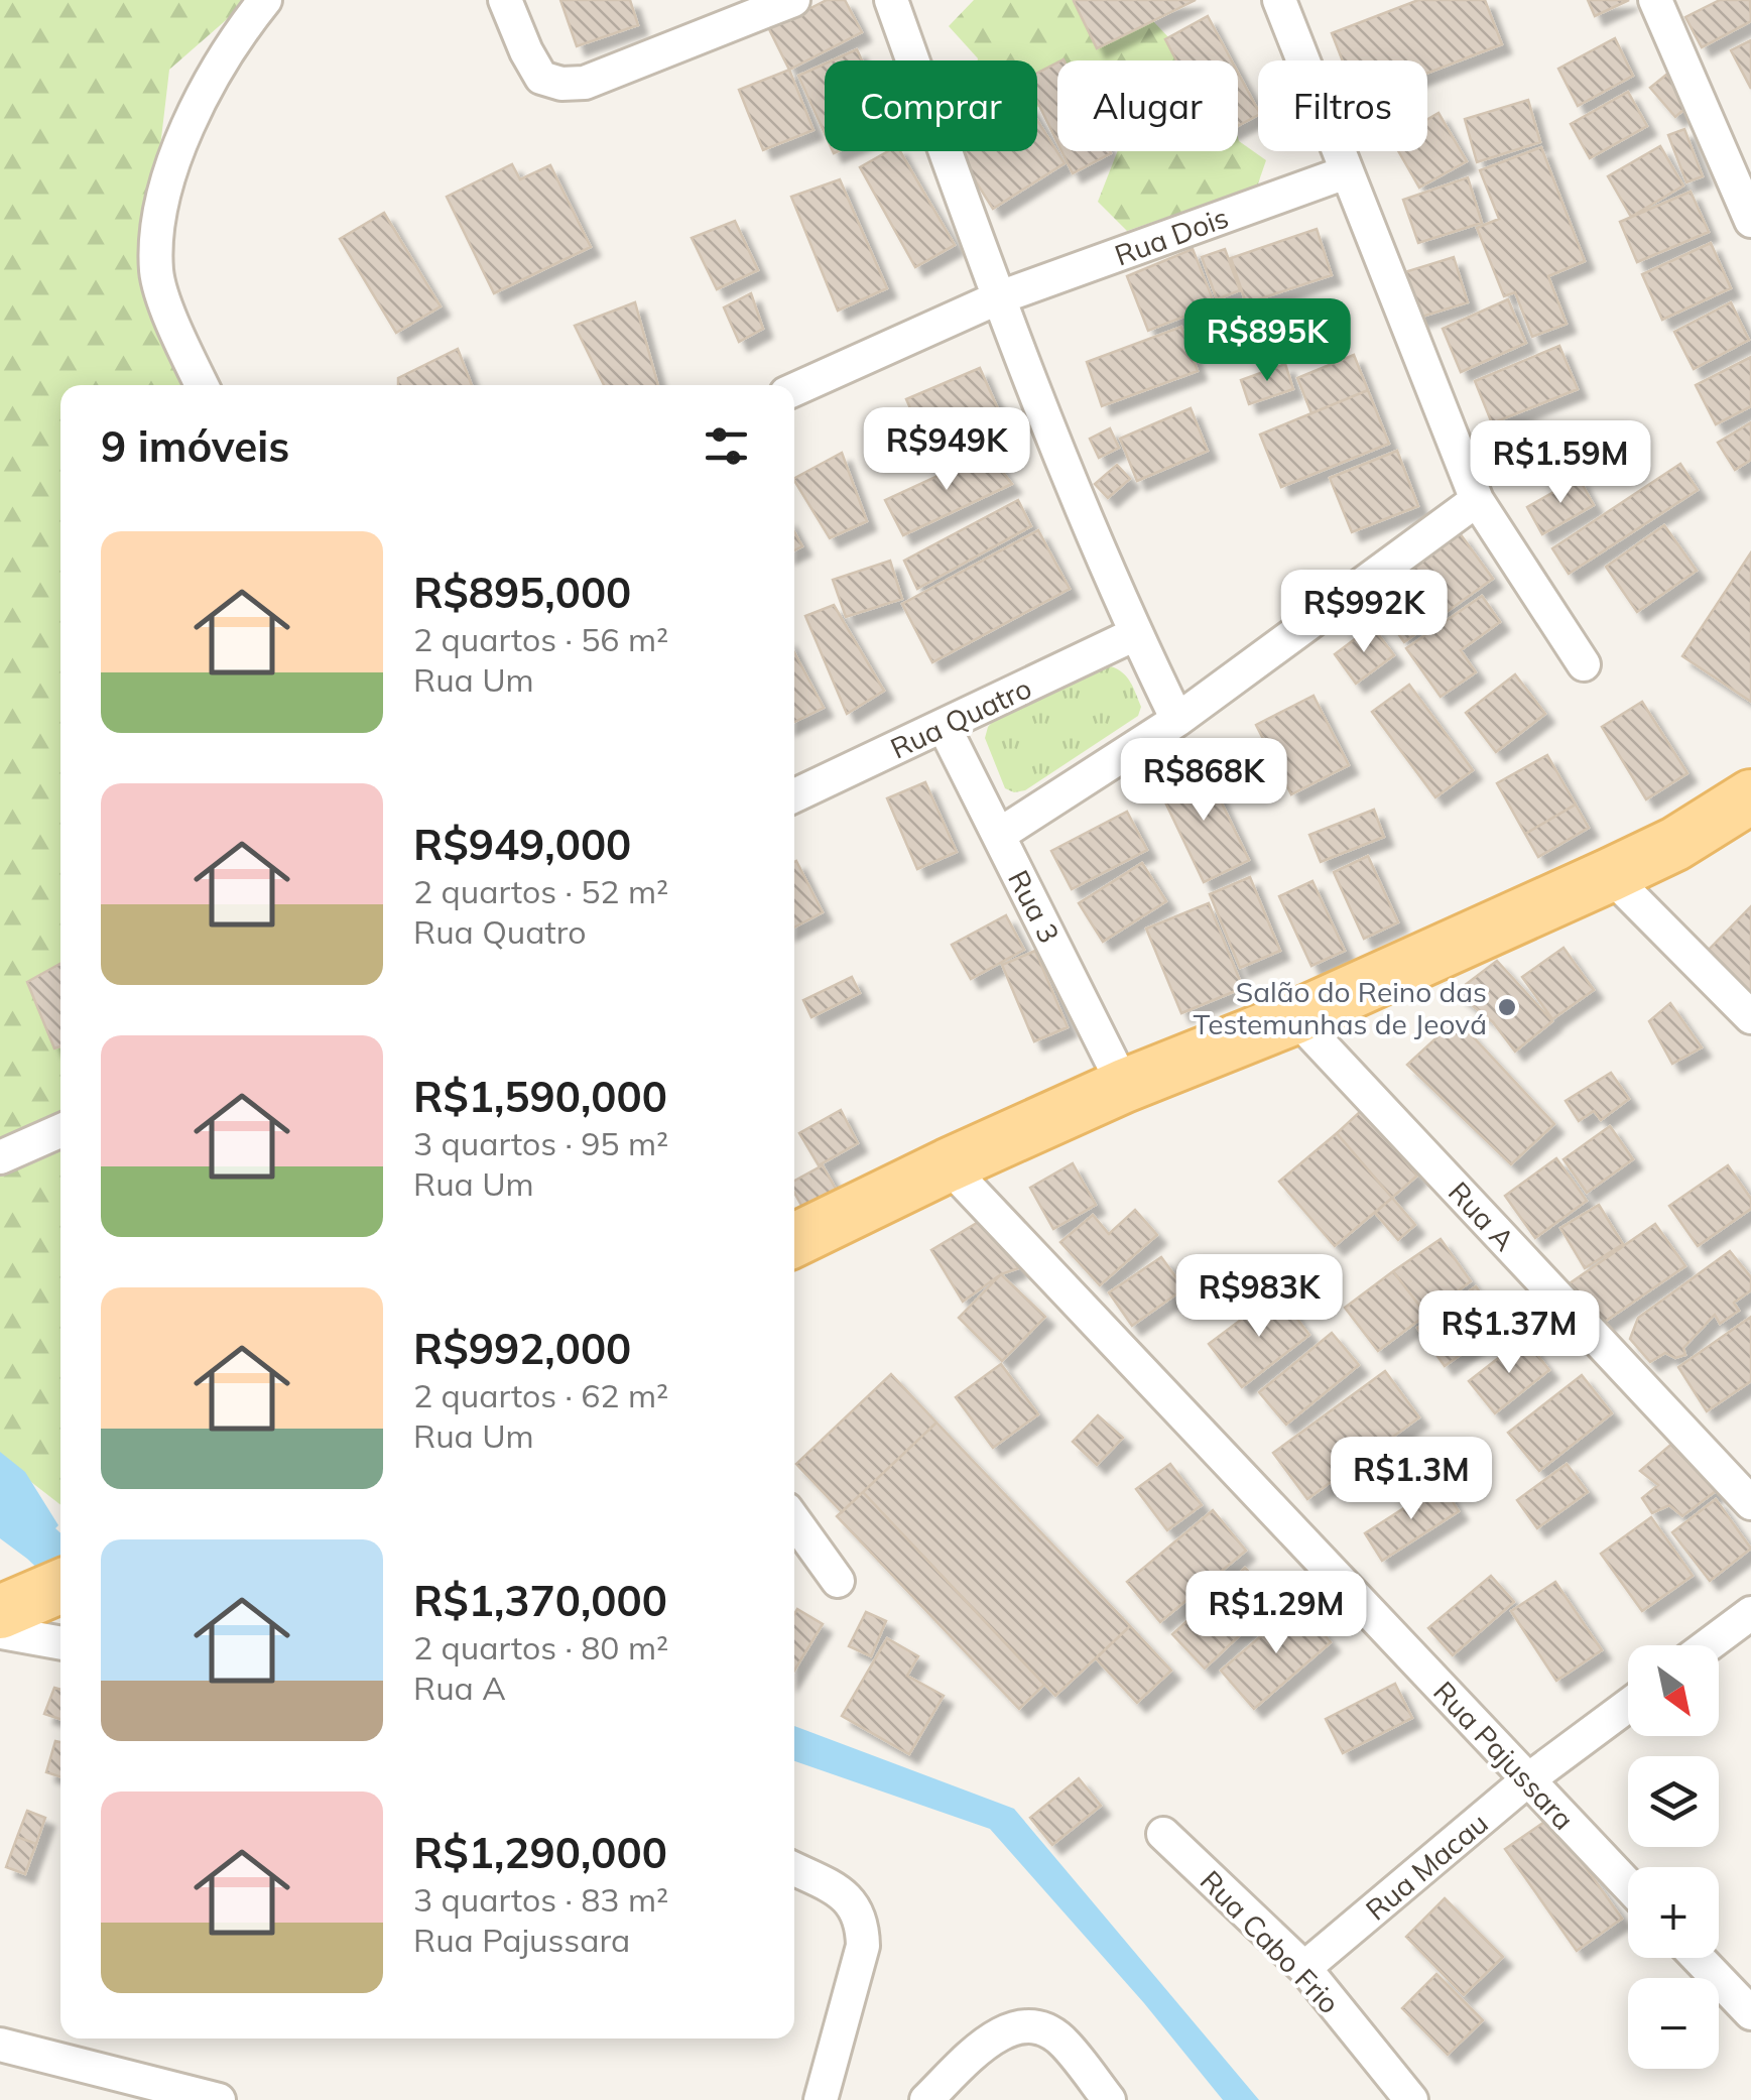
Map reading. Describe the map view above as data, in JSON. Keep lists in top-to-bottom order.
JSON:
{
  "streets": {
    "street": [
      "Rua Dois",
      "Rua Quatro",
      "Rua 3",
      "Rua A",
      "Rua Pajussara",
      "Rua Macau",
      "Rua Cabo Frio"
    ]
  },
  "crossings": [
    ["Rua Quatro", "Rua 3"],
    ["Rua Pajussara", "Rua Macau"],
    ["Rua Macau", "Rua Cabo Frio"]
  ],
  "places": ["Salão do Reino das Testemunhas de Jeová"],
  "north": "bottom right",
  "page": {
    "chip": ["Comprar", "Alugar", "Filtros"],
    "price": [
      "R$895K",
      "R$949K",
      "R$1.59M",
      "R$992K",
      "R$868K",
      "R$983K",
      "R$1.37M",
      "R$1.3M",
      "R$1.29M"
    ],
    "heading": "9 imóveis",
    "list": [
      {
        "name": "R$895,000",
        "note": "2 quartos · 56 m² · Rua Um"
      },
      {
        "name": "R$949,000",
        "note": "2 quartos · 52 m² · Rua Quatro"
      },
      {
        "name": "R$1,590,000",
        "note": "3 quartos · 95 m² · Rua Um"
      },
      {
        "name": "R$992,000",
        "note": "2 quartos · 62 m² · Rua Um"
      },
      {
        "name": "R$1,370,000",
        "note": "2 quartos · 80 m² · Rua A"
      },
      {
        "name": "R$1,290,000",
        "note": "3 quartos · 83 m² · Rua Pajussara"
      }
    ],
    "map_buttons": ["+", "−"]
  }
}
